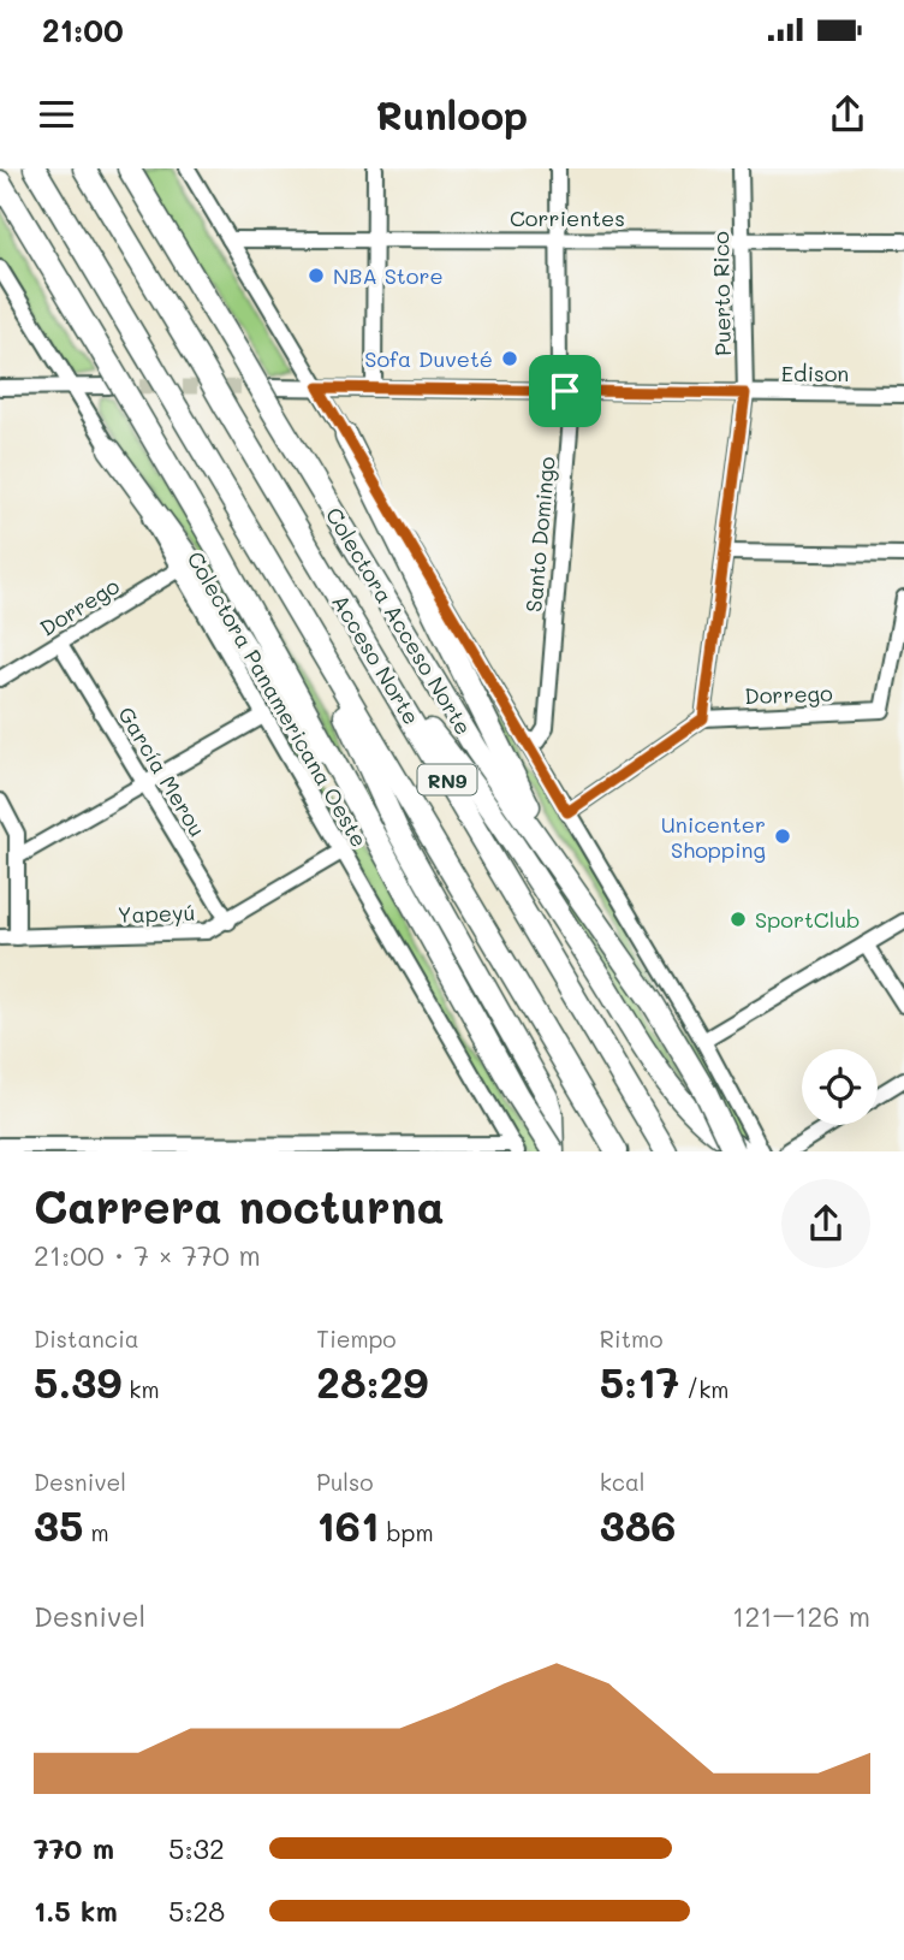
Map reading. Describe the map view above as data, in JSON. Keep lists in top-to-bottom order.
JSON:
{
  "streets": {
    "highway": ["Colectora Acceso Norte", "Acceso Norte", "RN9"],
    "street": [
      "Corrientes",
      "Puerto Rico",
      "Edison",
      "Santo Domingo",
      "Dorrego",
      "Colectora Panamericana Oeste",
      "García Merou",
      "Yapeyú"
    ]
  },
  "crossings": [
    ["Corrientes", "Puerto Rico"],
    ["Corrientes", "Santo Domingo"],
    ["Puerto Rico", "Edison"],
    ["Puerto Rico", "Dorrego"],
    ["Edison", "Santo Domingo"],
    ["Edison", "Colectora Acceso Norte"],
    ["Dorrego", "Colectora Panamericana Oeste"],
    ["Dorrego", "García Merou"],
    ["Colectora Panamericana Oeste", "Yapeyú"],
    ["García Merou", "Yapeyú"]
  ],
  "places": [
    "NBA Store",
    "Sofa Duveté",
    "Unicenter Shopping",
    "SportClub"
  ],
  "page": {
    "status": "21:00",
    "header": "Runloop",
    "heading": ["Carrera nocturna", "21:00 · 7 × 770 m"],
    "stats": [
      ["Distancia", "5.39 km"],
      ["Tiempo", "28:29"],
      ["Ritmo", "5:17 /km"],
      ["Desnivel", "35 m"],
      ["Pulso", "161 bpm"],
      ["kcal", "386"]
    ],
    "chart": ["Desnivel", "121–126 m"],
    "list": [
      {
        "name": "770 m",
        "note": "5:32"
      },
      {
        "name": "1.5 km",
        "note": "5:28"
      }
    ]
  }
}
